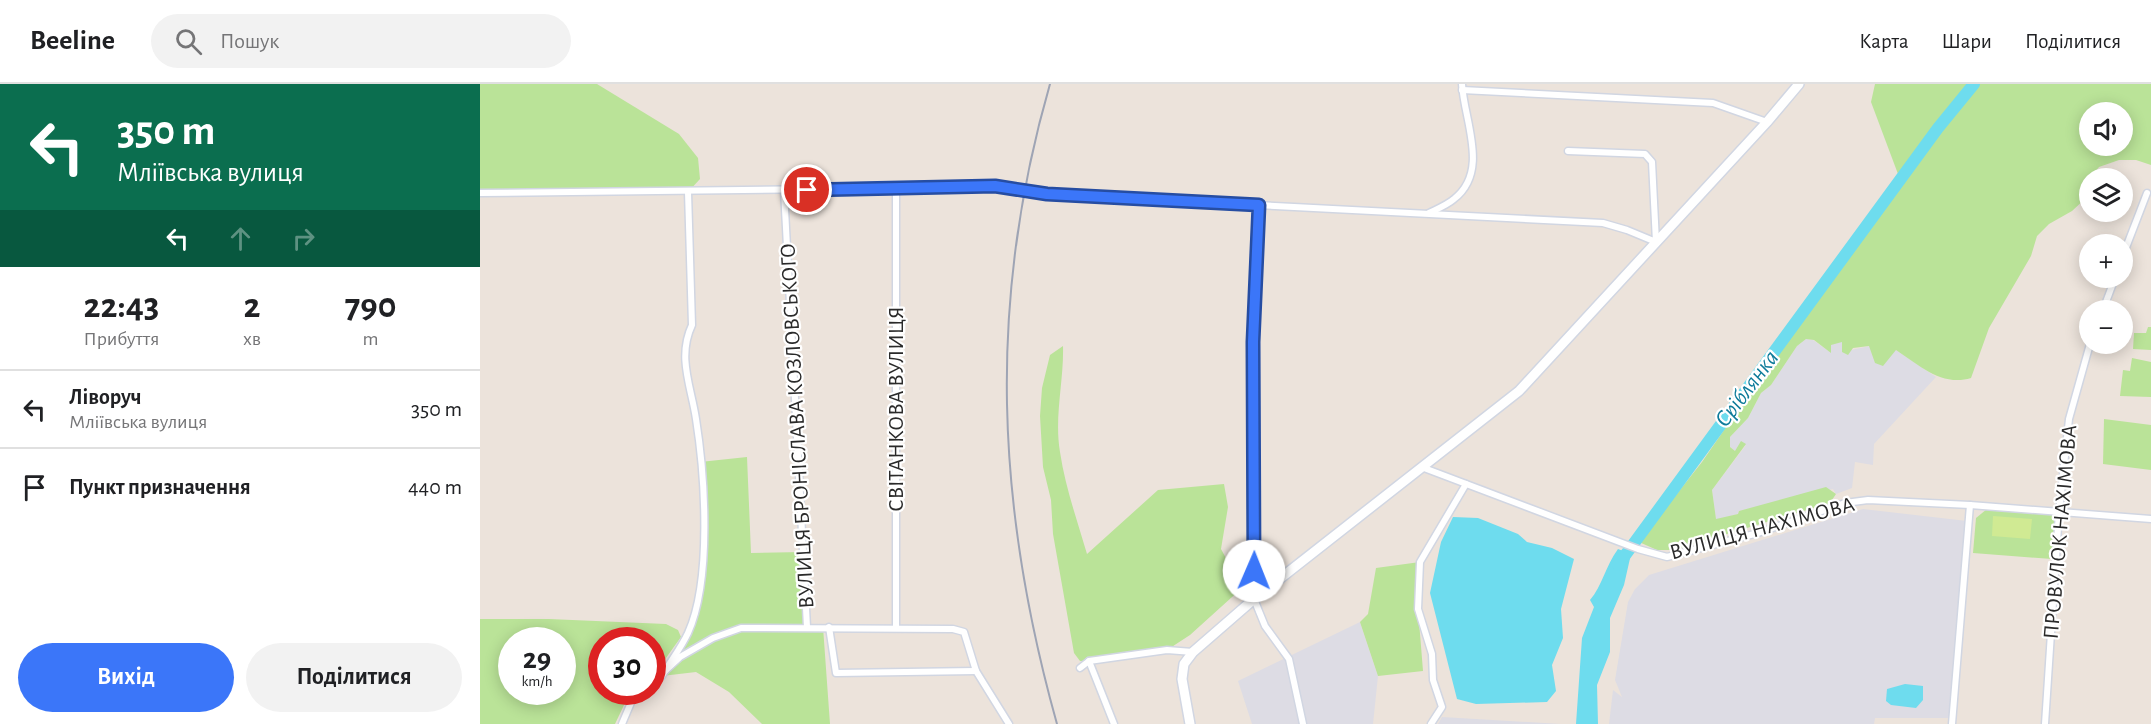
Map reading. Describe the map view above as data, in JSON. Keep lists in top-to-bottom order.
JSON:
{
  "streets": {
    "street": [
      "СВІТАНКОВА ВУЛИЦЯ",
      "ВУЛИЦЯ БРОНІСЛАВА КОЗЛОВСЬКОГО",
      "ВУЛИЦЯ НАХІМОВА",
      "ПРОВУЛОК НАХІМОВА"
    ]
  },
  "crossings": [
    ["ВУЛИЦЯ НАХІМОВА", "ПРОВУЛОК НАХІМОВА"]
  ],
  "water": ["Сріблянка"],
  "page": {
    "header": "Beeline",
    "search": "Пошук",
    "nav": ["Карта", "Шари", "Поділитися"],
    "turn": ["350 m", "Мліївська вулиця"],
    "map_buttons": ["+", "−"],
    "eta": [
      "22:43",
      "Прибуття",
      "2",
      "хв",
      "790",
      "m"
    ],
    "list": [
      {
        "name": "Ліворуч",
        "note": "Мліївська вулиця",
        "value": "350 m"
      },
      {
        "name": "Пункт призначення",
        "value": "440 m"
      }
    ],
    "speed": "29 km/h",
    "limit": "30",
    "buttons": ["Вихід", "Поділитися"]
  }
}
